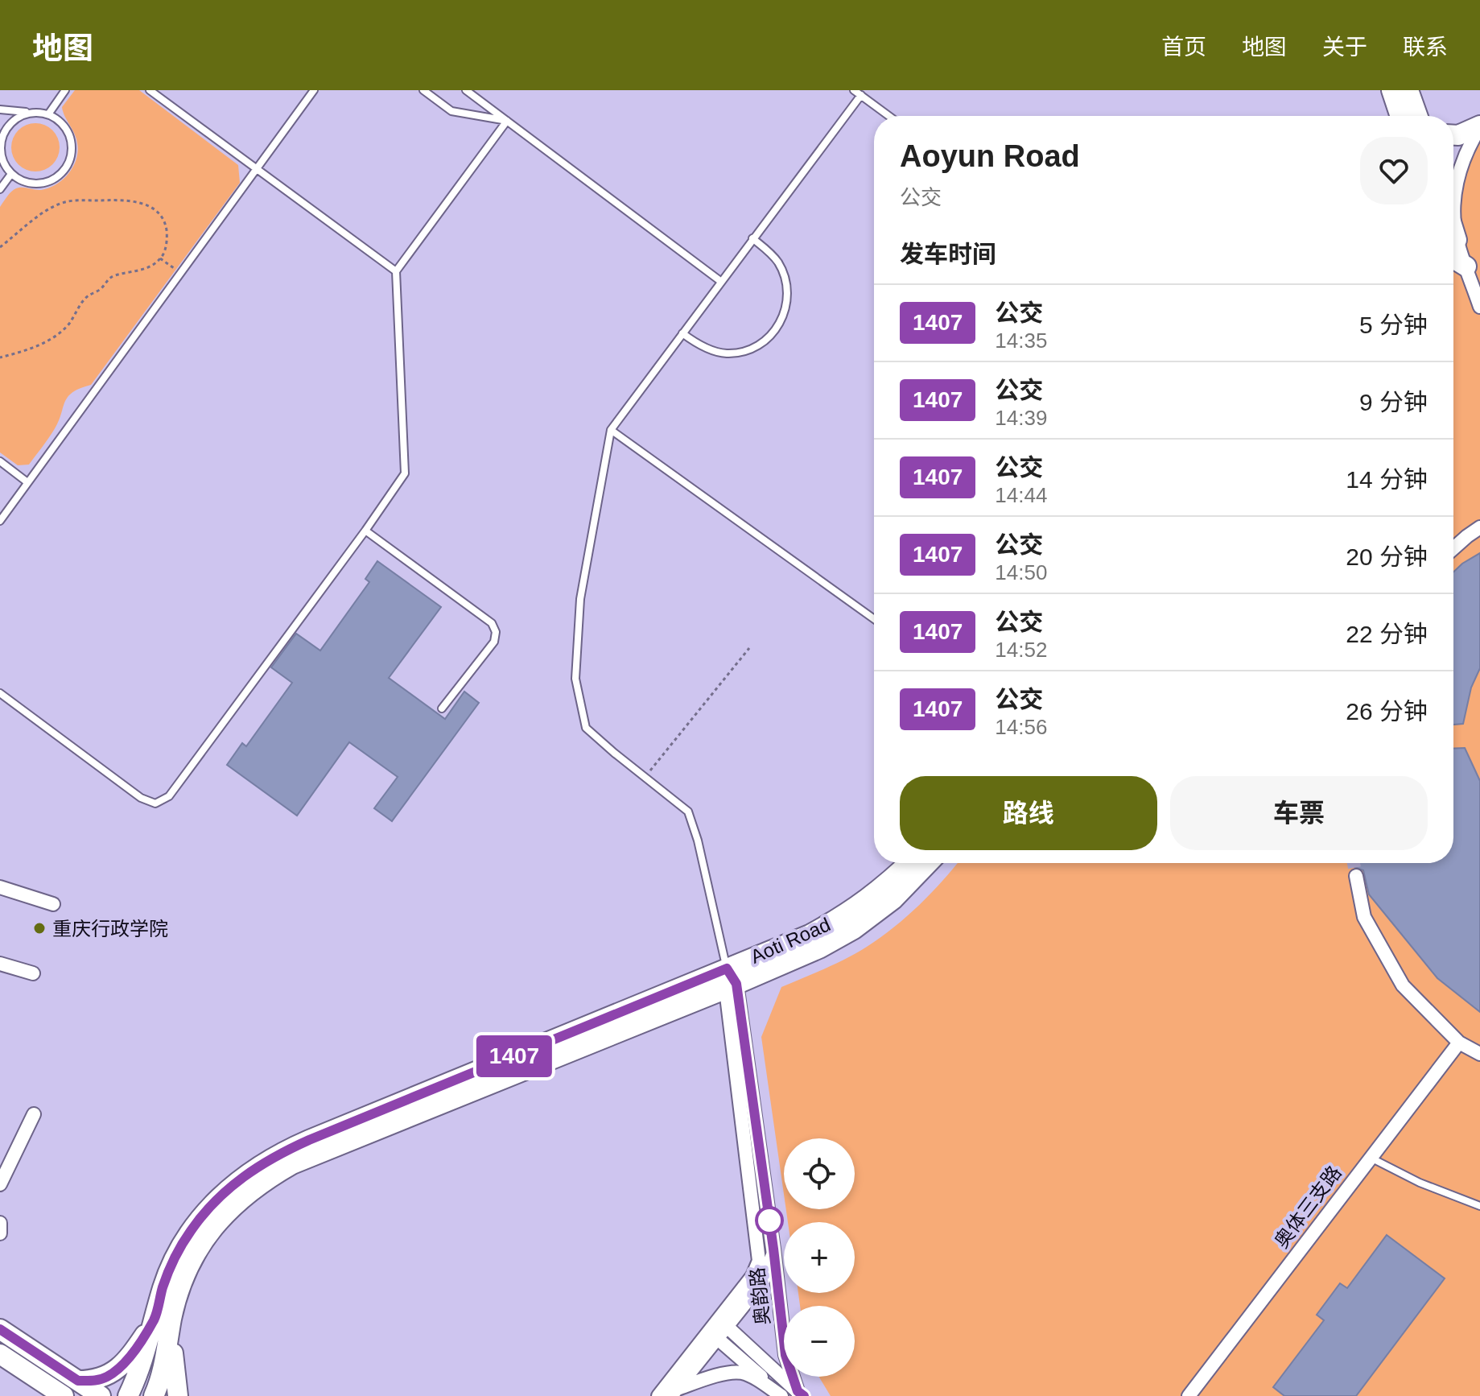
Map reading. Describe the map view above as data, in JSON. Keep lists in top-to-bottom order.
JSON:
{
  "streets": {
    "main road": ["Aoti Road"],
    "street": ["奥体三支路", "奥韵路"]
  },
  "places": ["重庆行政学院"],
  "lines": ["bus line 1407"],
  "page": {
    "header": "地图",
    "nav": [
      "首页",
      "地图",
      "关于",
      "联系"
    ],
    "on_map": "1407",
    "heading": [
      ["Aoyun Road", "公交"],
      "发车时间"
    ],
    "list": [
      {
        "mark": "1407",
        "name": "公交",
        "note": "14:35",
        "value": "5 分钟"
      },
      {
        "mark": "1407",
        "name": "公交",
        "note": "14:39",
        "value": "9 分钟"
      },
      {
        "mark": "1407",
        "name": "公交",
        "note": "14:44",
        "value": "14 分钟"
      },
      {
        "mark": "1407",
        "name": "公交",
        "note": "14:50",
        "value": "20 分钟"
      },
      {
        "mark": "1407",
        "name": "公交",
        "note": "14:52",
        "value": "22 分钟"
      },
      {
        "mark": "1407",
        "name": "公交",
        "note": "14:56",
        "value": "26 分钟"
      }
    ],
    "buttons": ["路线", "车票"],
    "map_buttons": ["+", "−"]
  }
}
